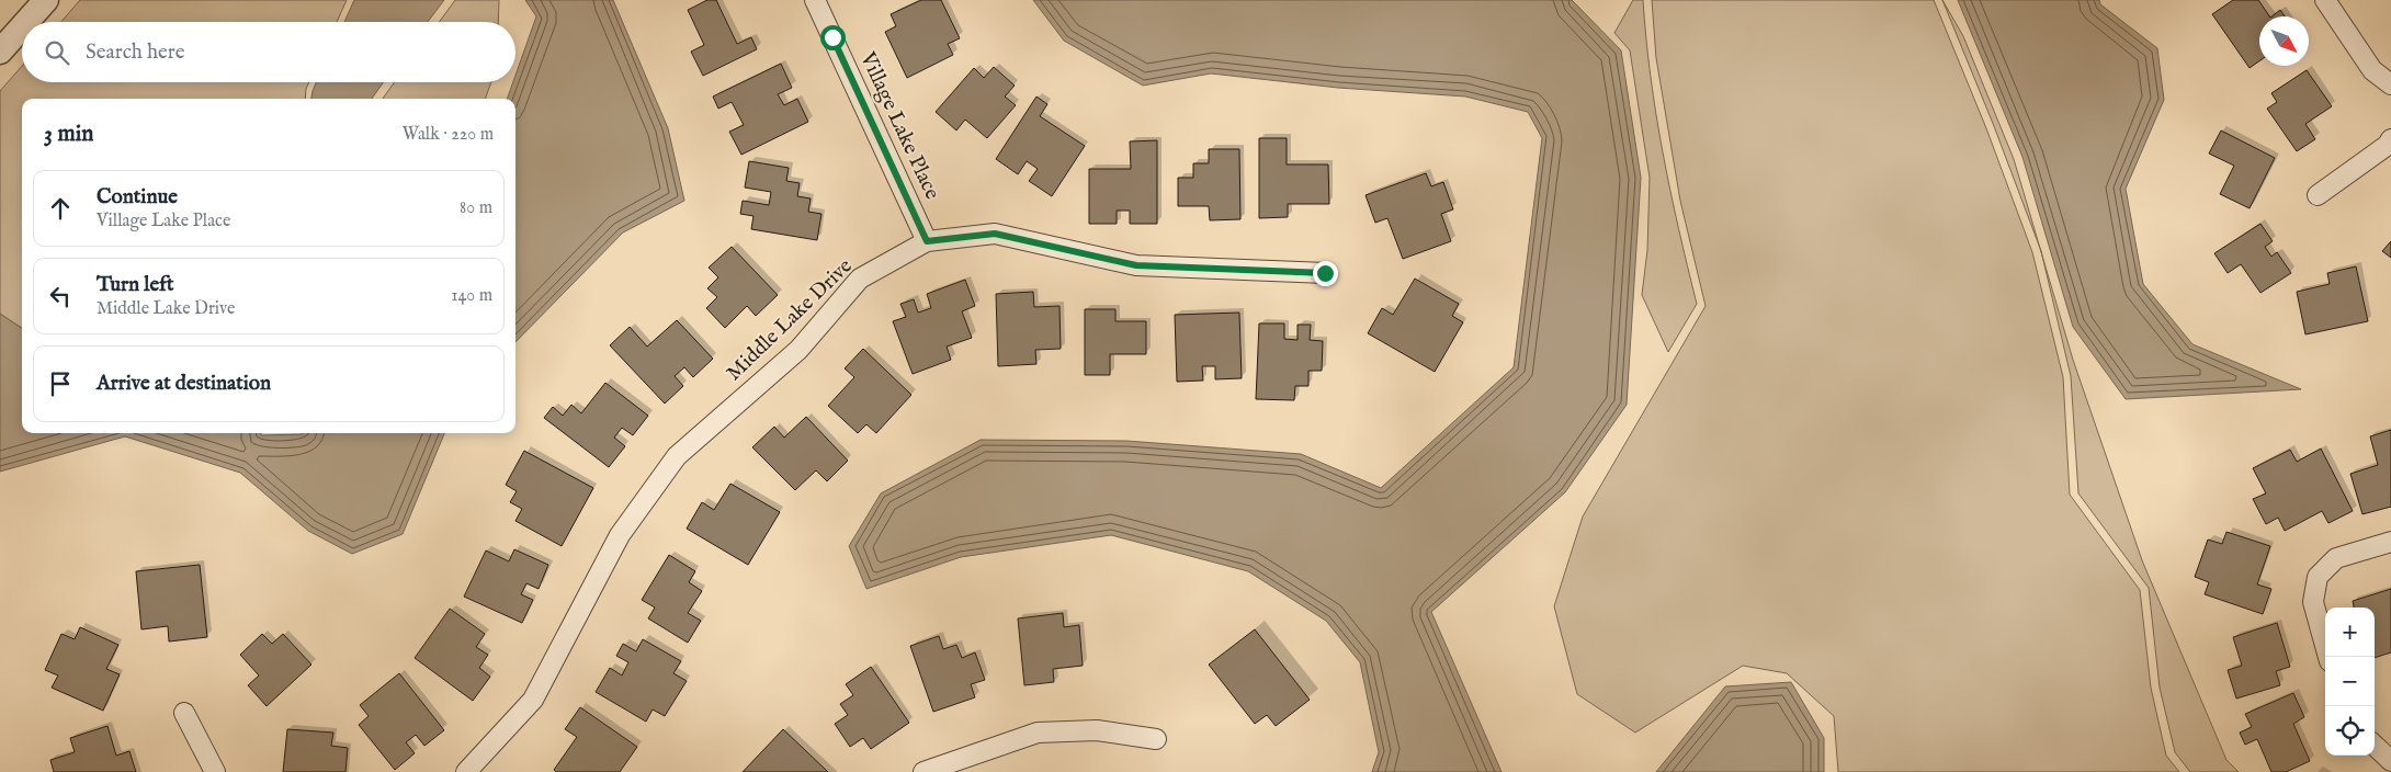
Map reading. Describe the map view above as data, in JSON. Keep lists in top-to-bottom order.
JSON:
{
  "streets": {
    "street": ["Village Lake Place", "Middle Lake Drive"]
  },
  "crossings": [
    ["Village Lake Place", "Middle Lake Drive"]
  ],
  "north": "bottom right",
  "page": {
    "search": "Search here",
    "heading": ["3 min", "Walk · 220 m"],
    "list": [
      ["Continue", "Village Lake Place", "80 m"],
      ["Turn left", "Middle Lake Drive", "140 m"],
      "Arrive at destination"
    ],
    "map_buttons": ["+", "−"]
  }
}
